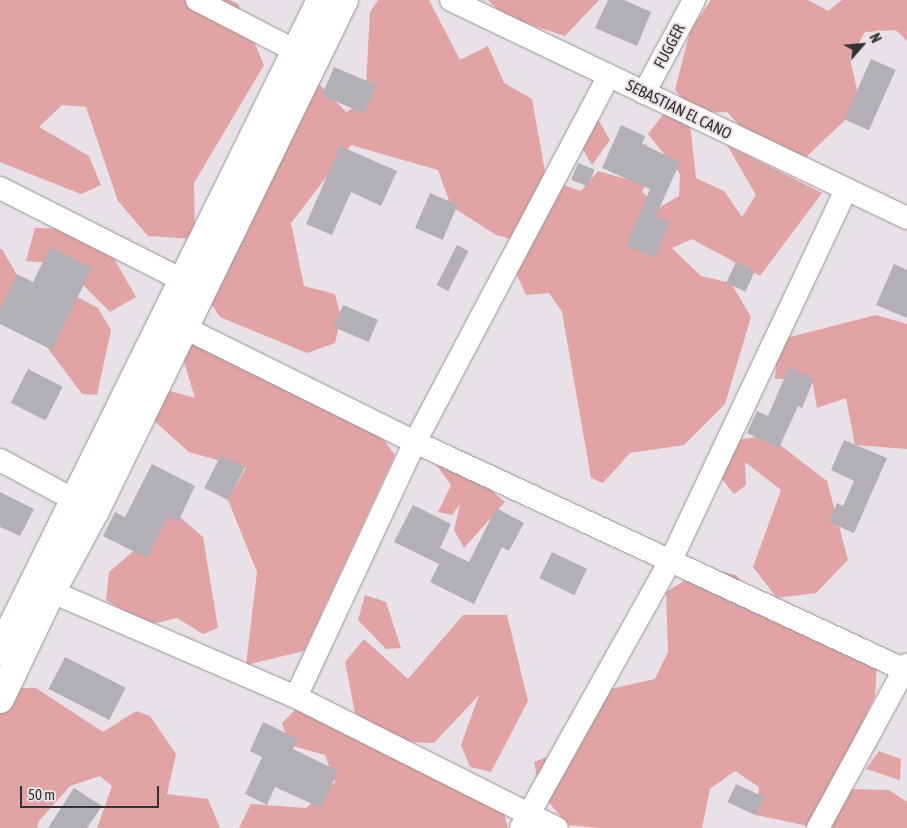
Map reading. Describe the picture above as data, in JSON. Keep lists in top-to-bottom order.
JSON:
{
  "streets": {
    "street": ["FUGGER", "SEBASTIAN EL CANO"]
  },
  "crossings": [
    ["FUGGER", "SEBASTIAN EL CANO"]
  ],
  "scale_bar": "50 m",
  "north": "top right"
}
